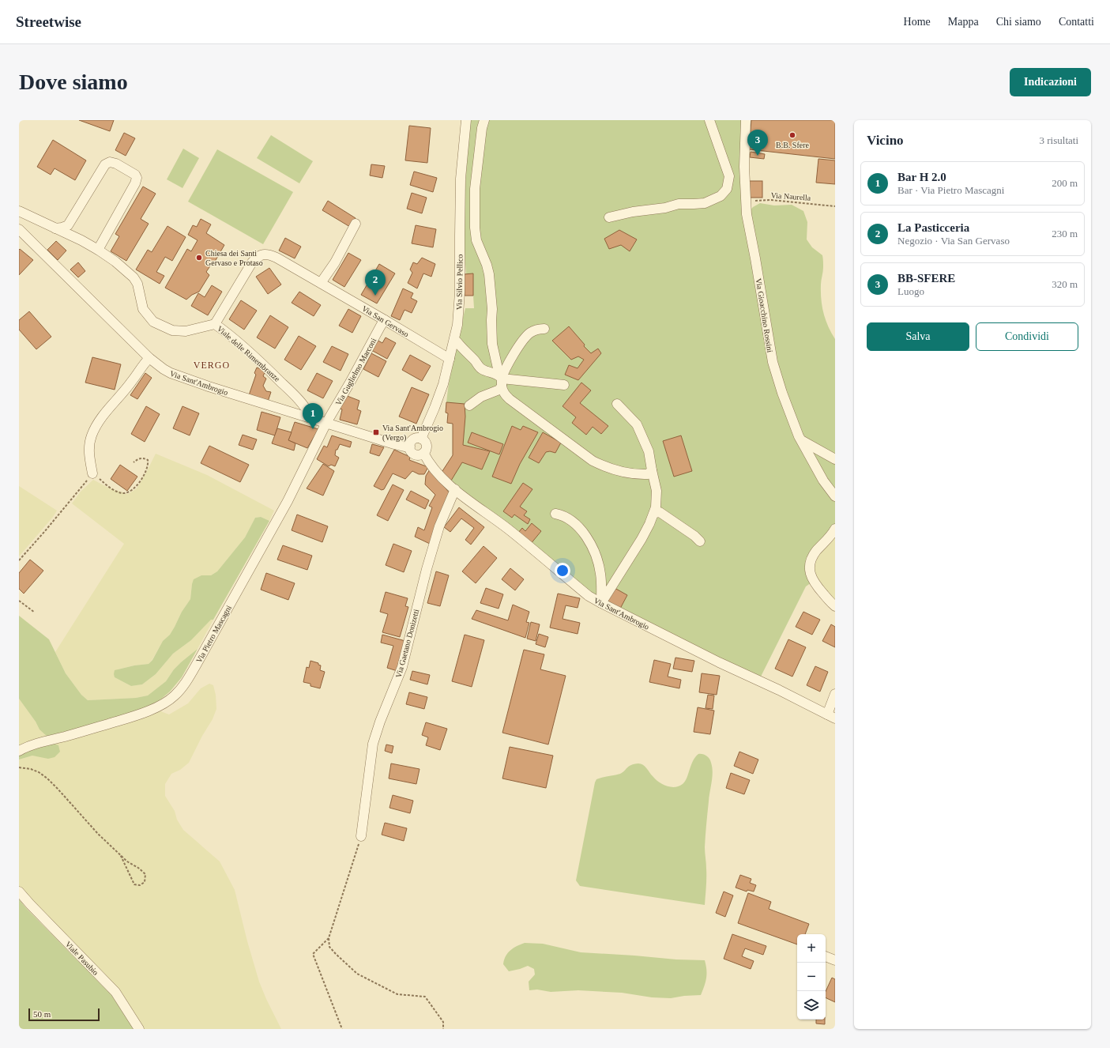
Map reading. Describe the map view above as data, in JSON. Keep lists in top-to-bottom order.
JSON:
{
  "streets": {
    "street": [
      "Via Silvio Pellico",
      "Via Gioacchino Rossini",
      "Via San Gervaso",
      "Viale delle Rimembranze",
      "Via Guglielmo Marconi",
      "Via Sant'Ambrogio",
      "Via Pietro Mascagni",
      "Via Gaetano Donizetti",
      "Viale Pasubio"
    ],
    "path": ["Via Naurella"]
  },
  "crossings": [
    ["Via Naurella", "Via Gioacchino Rossini"],
    ["Via Silvio Pellico", "Via San Gervaso"],
    ["Via Silvio Pellico", "Via Sant'Ambrogio"],
    ["Via San Gervaso", "Viale delle Rimembranze"],
    ["Via San Gervaso", "Via Guglielmo Marconi"],
    ["Viale delle Rimembranze", "Via Sant'Ambrogio"],
    ["Via Guglielmo Marconi", "Via Sant'Ambrogio"],
    ["Via Guglielmo Marconi", "Via Pietro Mascagni"],
    ["Via Sant'Ambrogio", "Via Pietro Mascagni"],
    ["Via Sant'Ambrogio", "Via Gaetano Donizetti"]
  ],
  "districts": ["VERGO"],
  "places": {
    "other": ["B.B. Sfere", "Chiesa dei Santi Gervaso e Protaso"],
    "transit": ["Via Sant'Ambrogio (Vergo)"]
  },
  "scale_bar": "50 m",
  "page": {
    "header": "Streetwise",
    "nav": [
      "Home",
      "Mappa",
      "Chi siamo",
      "Contatti"
    ],
    "buttons": [
      "Indicazioni",
      ["Salva", "Condividi"]
    ],
    "title": "Dove siamo",
    "heading": ["Vicino", "3 risultati"],
    "pins": ["3", "2", "1"],
    "list": [
      {
        "mark": "1",
        "name": "Bar H 2.0",
        "note": "Bar · Via Pietro Mascagni",
        "value": "200 m"
      },
      {
        "mark": "2",
        "name": "La Pasticceria",
        "note": "Negozio · Via San Gervaso",
        "value": "230 m"
      },
      {
        "mark": "3",
        "name": "BB-SFERE",
        "note": "Luogo",
        "value": "320 m"
      }
    ],
    "map_buttons": ["+", "−"],
    "scale": "50 m"
  }
}
